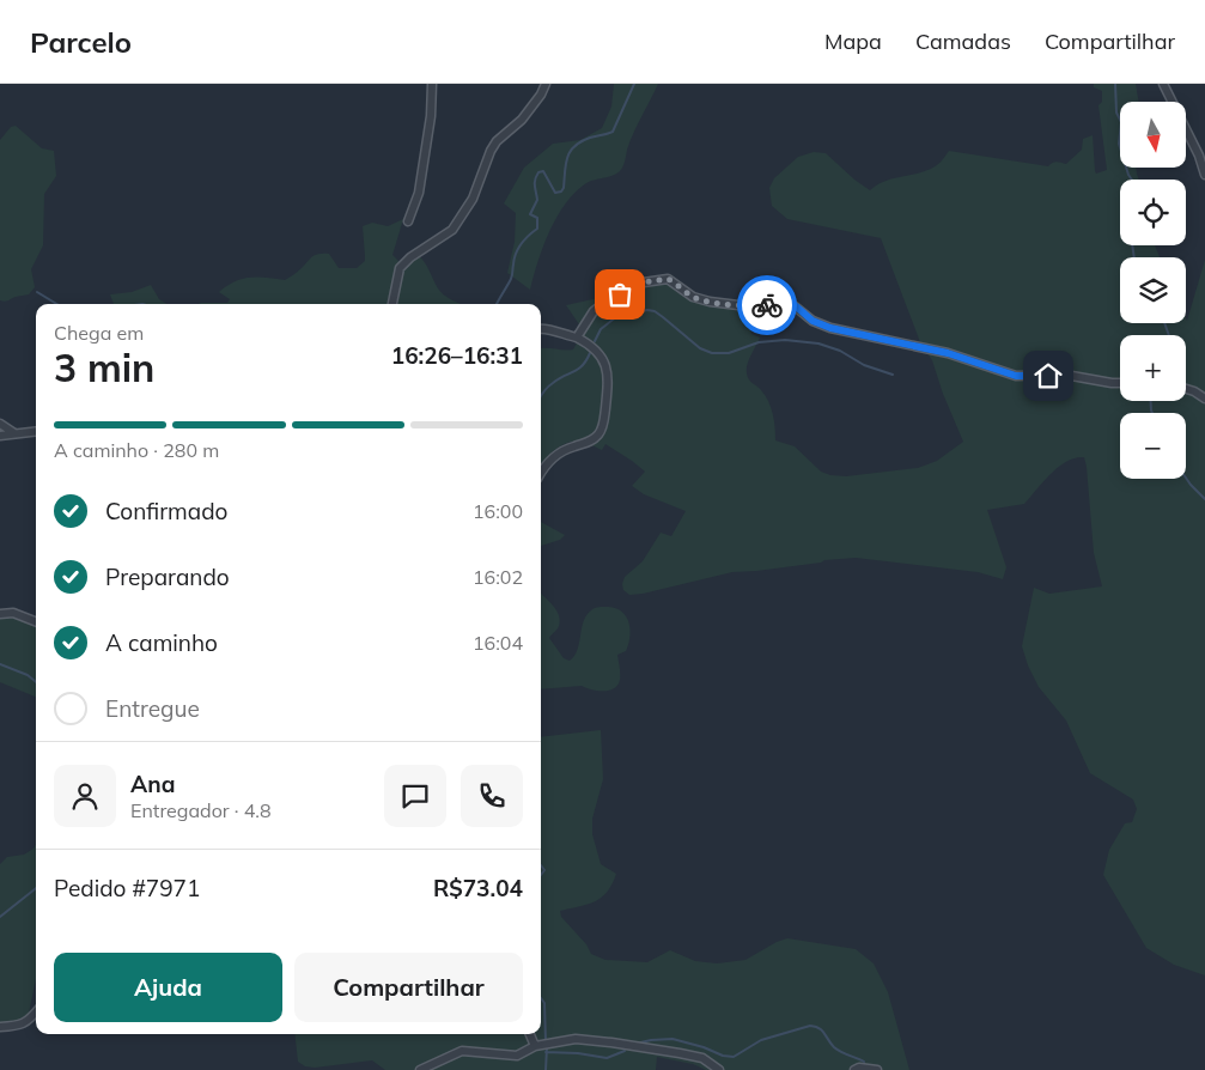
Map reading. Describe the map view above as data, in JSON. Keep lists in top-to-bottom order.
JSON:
{
  "north": "bottom",
  "page": {
    "header": "Parcelo",
    "nav": ["Mapa", "Camadas", "Compartilhar"],
    "map_buttons": ["+", "−"],
    "heading": ["3 min", "Chega em", "16:26–16:31"],
    "panel": [
      "Ana",
      "Entregador · 4.8",
      "Pedido #7971",
      "R$73.04"
    ],
    "bar": "A caminho · 280 m",
    "list": [
      ["Confirmado", "16:00"],
      ["Preparando", "16:02"],
      ["A caminho", "16:04"],
      "Entregue"
    ],
    "buttons": ["Ajuda", "Compartilhar"]
  }
}
